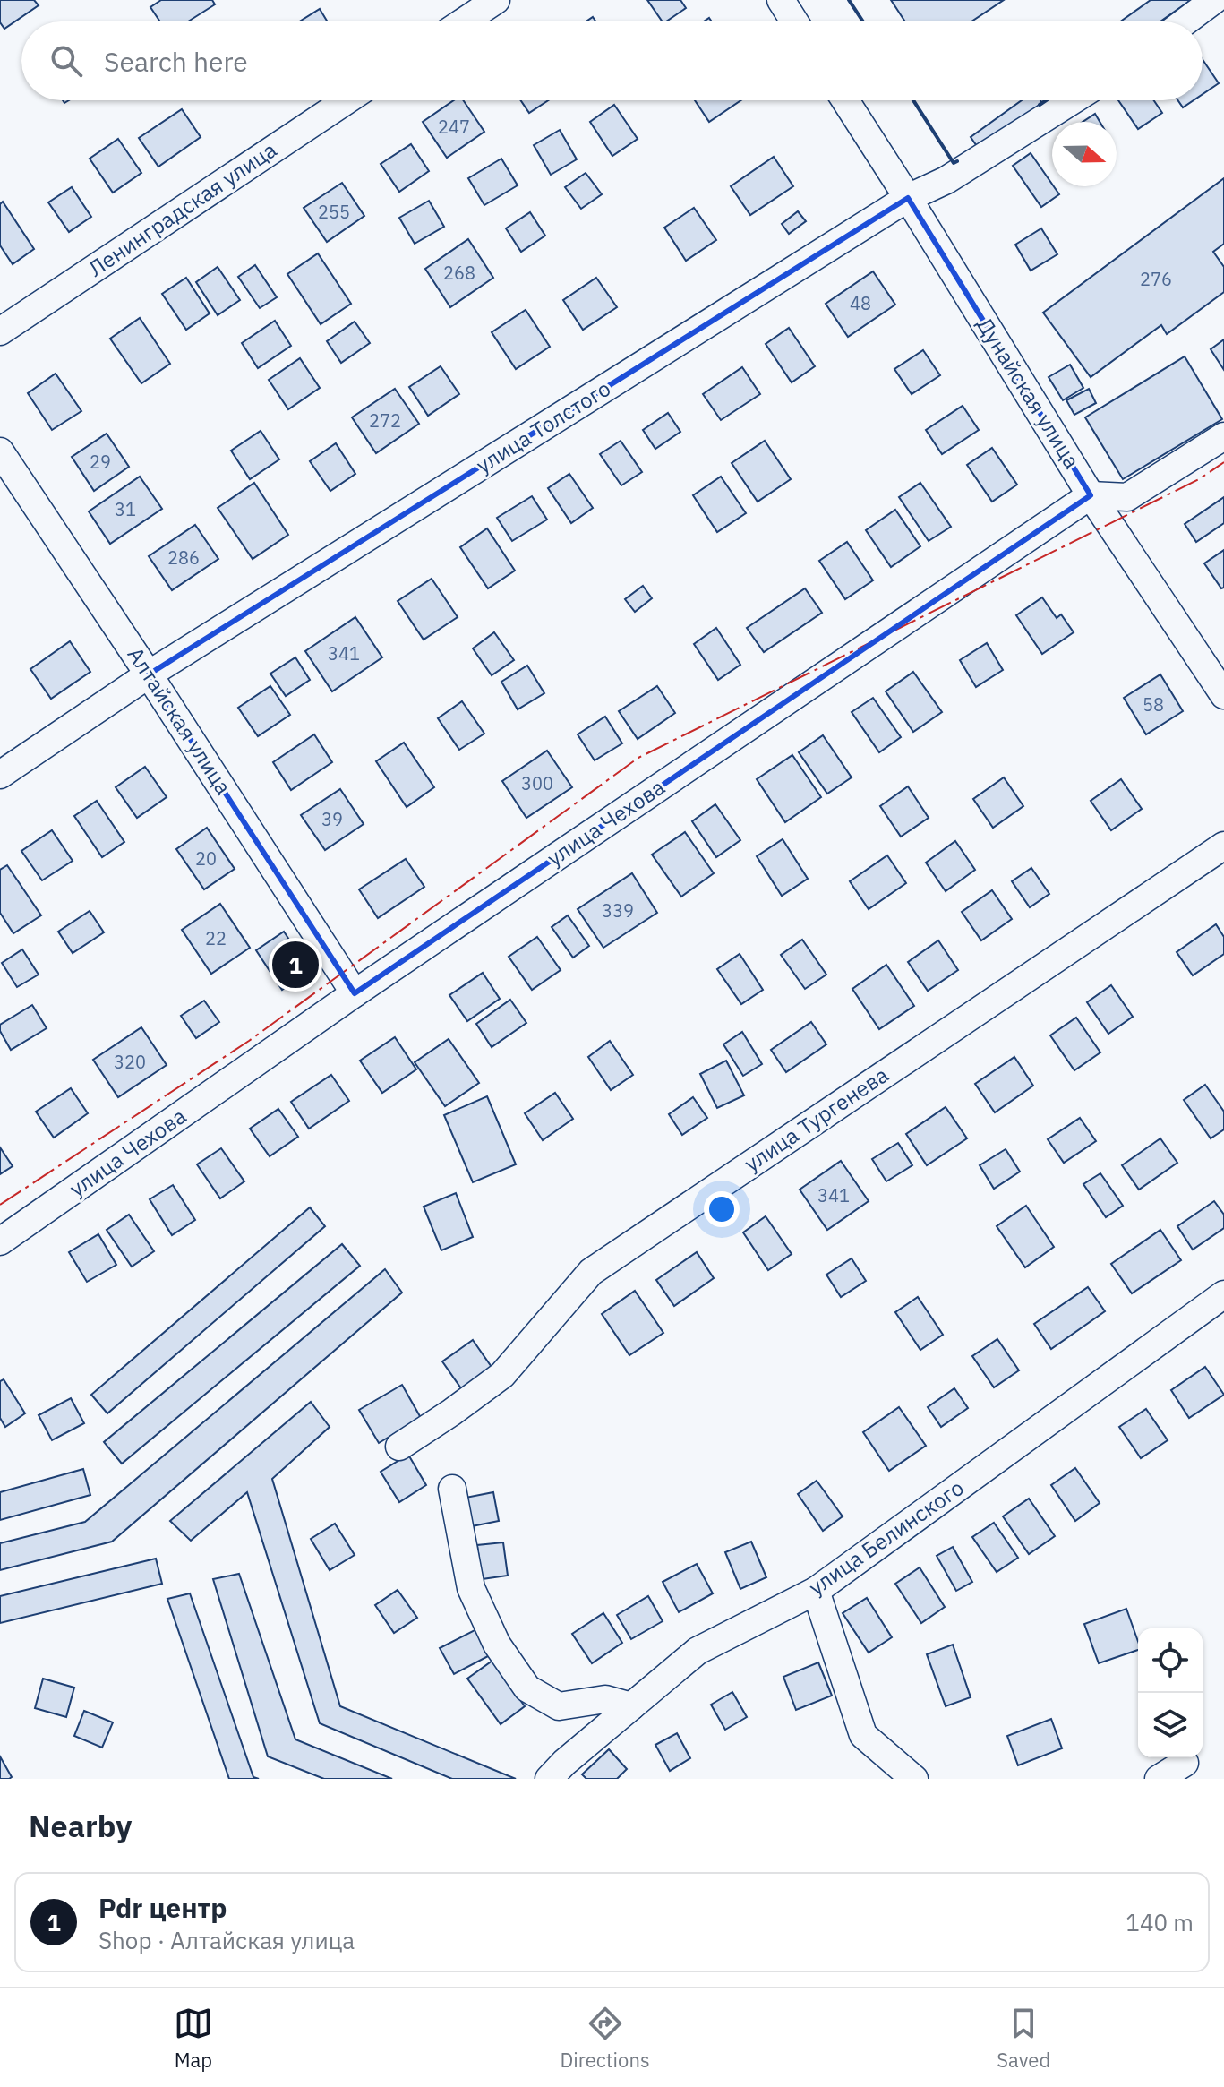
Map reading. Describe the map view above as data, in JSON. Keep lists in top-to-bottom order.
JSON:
{
  "streets": {
    "street": [
      "Ленинградская улица",
      "Дунайская улица",
      "улица Толстого",
      "Алтайская улица",
      "улица Чехова",
      "улица Тургенева",
      "улица Белинского"
    ]
  },
  "crossings": [
    ["Дунайская улица", "улица Толстого"],
    ["Дунайская улица", "улица Чехова"],
    ["улица Толстого", "Алтайская улица"],
    ["Алтайская улица", "улица Чехова"]
  ],
  "house_numbers": [
    "247",
    "255",
    "268",
    "276",
    "48",
    "272",
    "29",
    "31",
    "286",
    "341",
    "58",
    "300",
    "39",
    "20",
    "339",
    "22",
    "320",
    "341"
  ],
  "north": "right",
  "page": {
    "search": "Search here",
    "pins": "1",
    "heading": "Nearby",
    "list": [
      {
        "mark": "1",
        "name": "Pdr центр",
        "note": "Shop · Алтайская улица",
        "value": "140 m"
      }
    ],
    "nav": ["Map", "Directions", "Saved"]
  }
}
